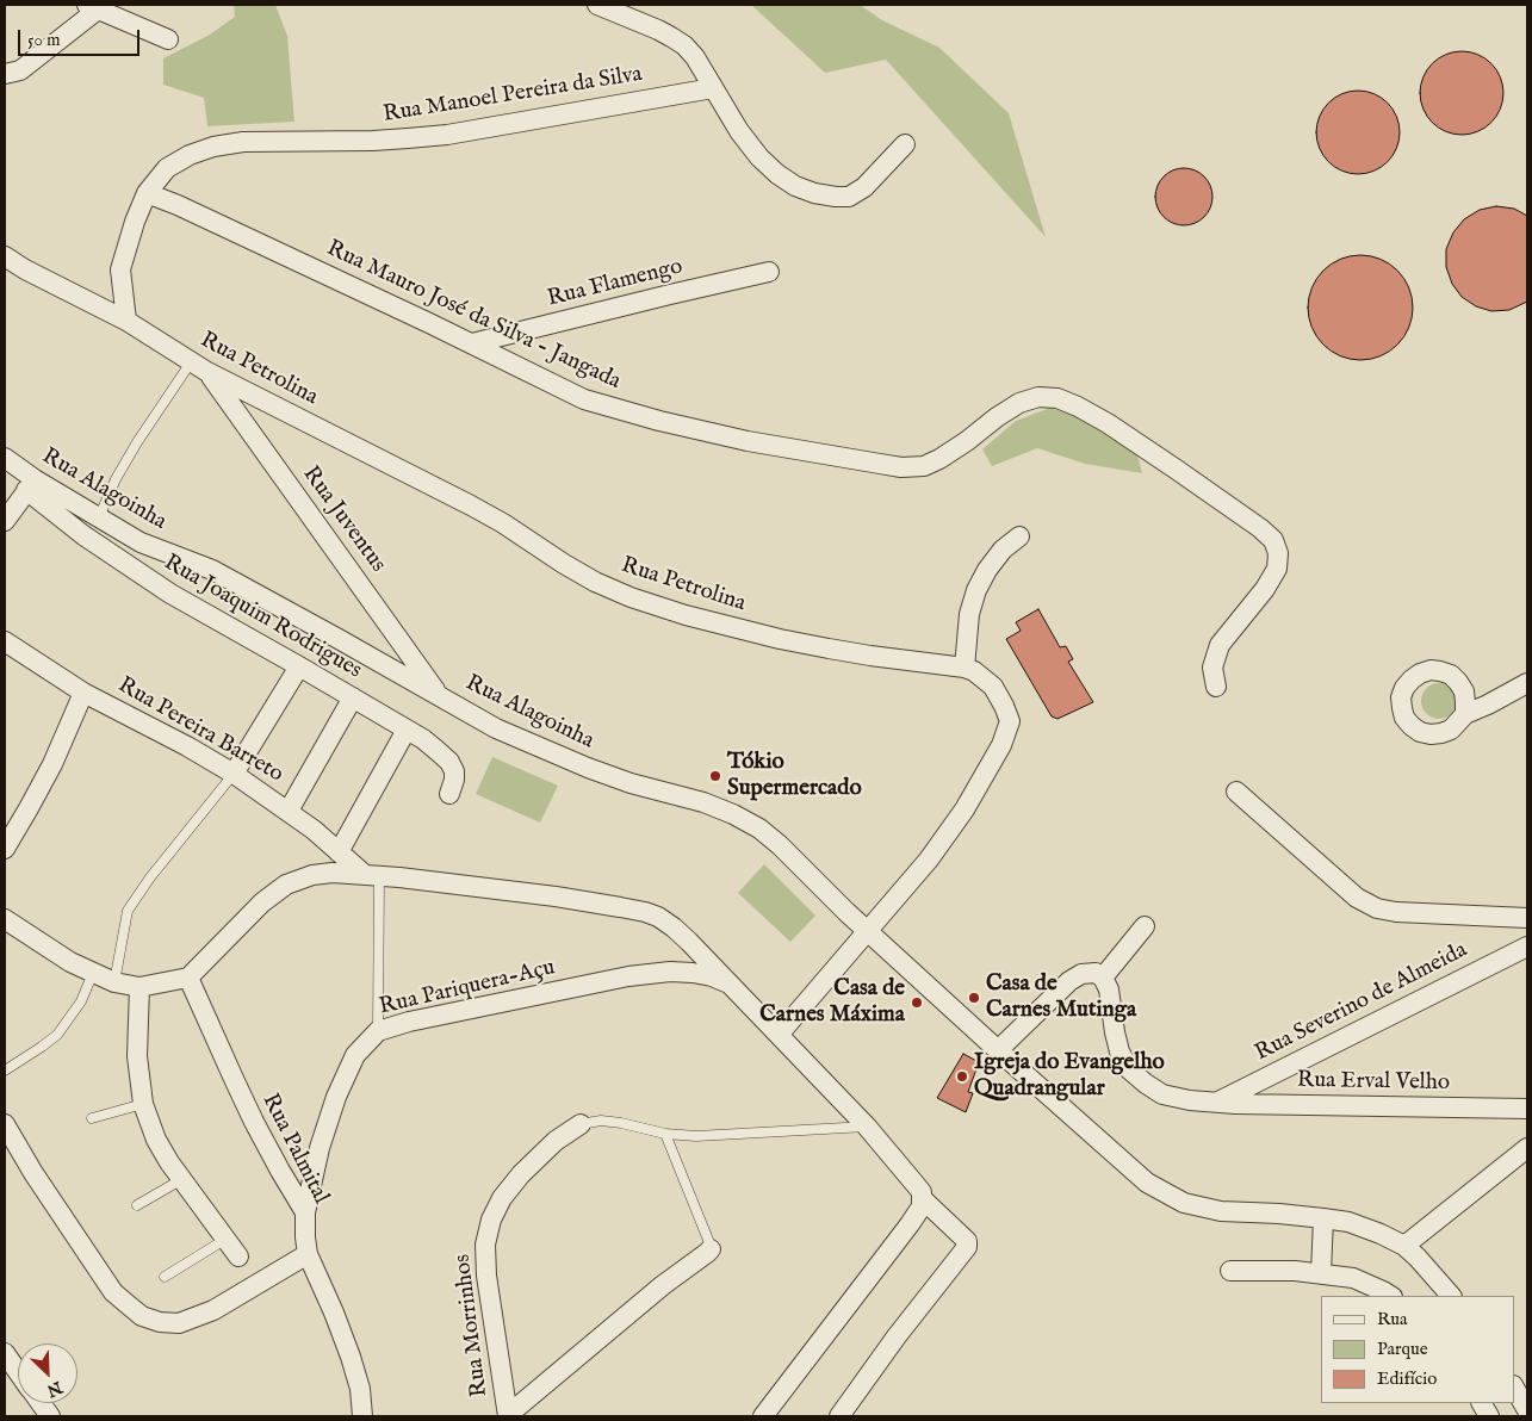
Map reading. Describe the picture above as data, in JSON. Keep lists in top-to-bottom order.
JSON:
{
  "streets": {
    "street": [
      "Rua Manoel Pereira da Silva",
      "Rua Flamengo",
      "Rua Mauro José da Silva - Jangada",
      "Rua Petrolina",
      "Rua Alagoinha",
      "Rua Juventus",
      "Rua Joaquim Rodrigues",
      "Rua Pereira Barreto",
      "Rua Pariquera-Açu",
      "Rua Severino de Almeida",
      "Rua Erval Velho",
      "Rua Palmital",
      "Rua Morrinhos"
    ]
  },
  "crossings": [
    ["Rua Manoel Pereira da Silva", "Rua Mauro José da Silva - Jangada"],
    ["Rua Manoel Pereira da Silva", "Rua Petrolina"],
    ["Rua Flamengo", "Rua Mauro José da Silva - Jangada"],
    ["Rua Petrolina", "Rua Alagoinha"],
    ["Rua Petrolina", "Rua Juventus"],
    ["Rua Alagoinha", "Rua Juventus"],
    ["Rua Alagoinha", "Rua Joaquim Rodrigues"],
    ["Rua Pariquera-Açu", "Rua Palmital"],
    ["Rua Severino de Almeida", "Rua Erval Velho"]
  ],
  "places": [
    "Tókio Supermercado",
    "Casa de Carnes Mutinga",
    "Casa de Carnes Máxima",
    "Igreja do Evangelho Quadrangular"
  ],
  "legend": ["Rua", "Parque", "Edifício"],
  "scale_bar": "50 m",
  "north": "bottom right"
}
